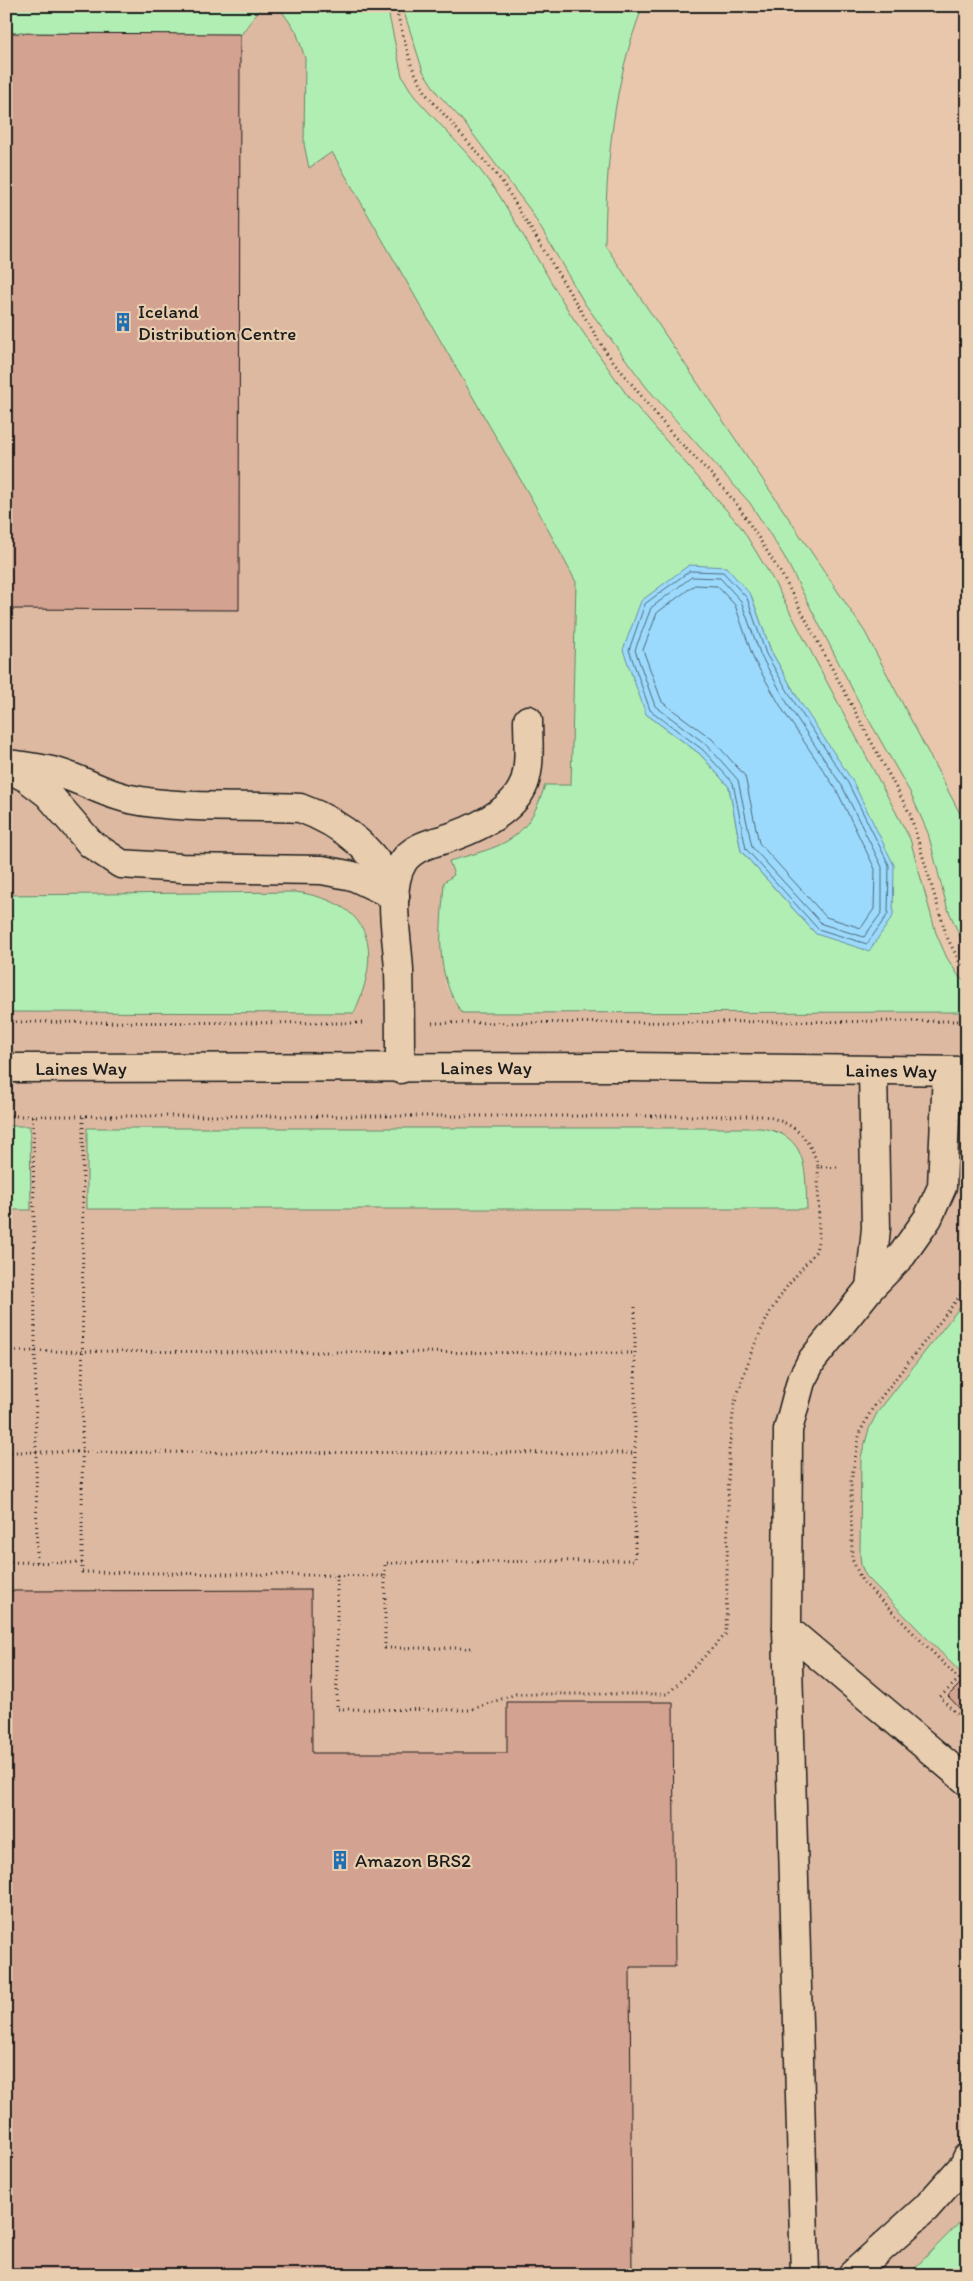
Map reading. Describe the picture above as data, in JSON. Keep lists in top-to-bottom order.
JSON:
{
  "streets": {
    "street": ["Laines Way"]
  },
  "places": {
    "building": ["Iceland Distribution Centre", "Amazon BRS2"]
  }
}
